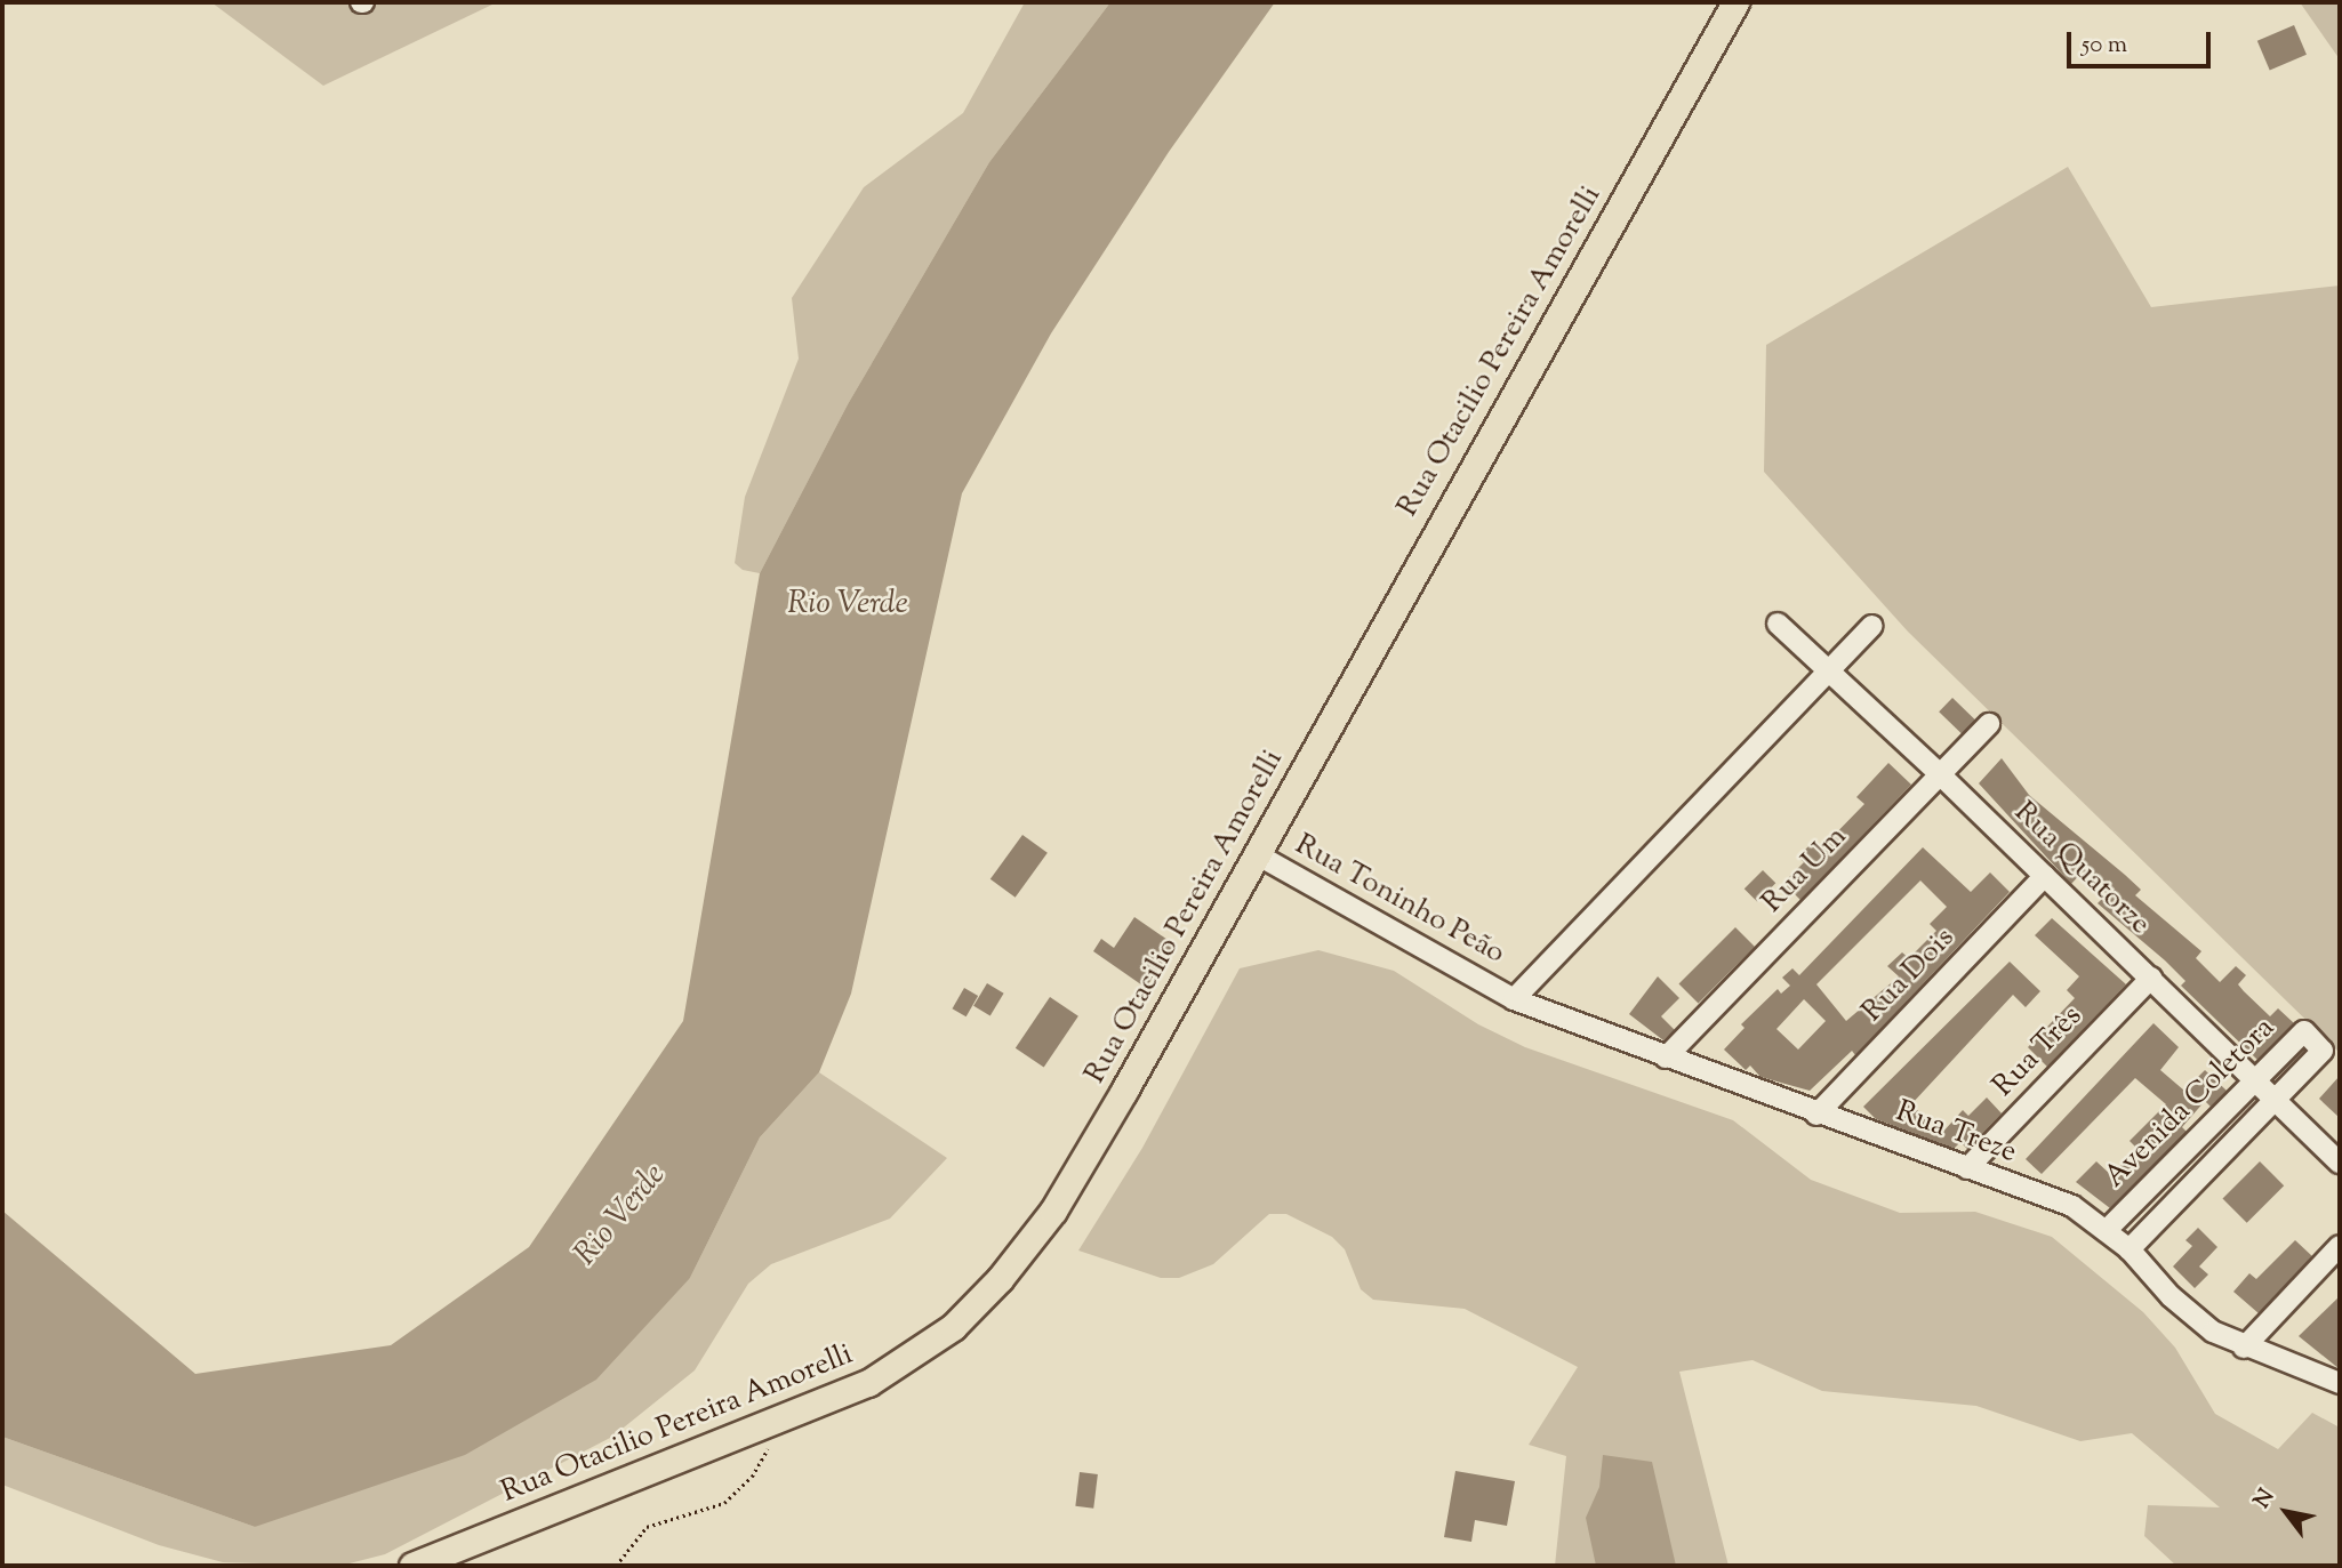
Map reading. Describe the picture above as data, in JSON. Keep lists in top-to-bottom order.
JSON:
{
  "streets": {
    "main road": ["Rua Otacilio Pereira Amorelli"],
    "street": [
      "Rua Quatorze",
      "Rua Um",
      "Rua Toninho Peão",
      "Rua Dois",
      "Rua Três",
      "Avenida Coletora",
      "Rua Treze"
    ]
  },
  "crossings": [
    ["Rua Otacilio Pereira Amorelli", "Rua Toninho Peão"],
    ["Rua Quatorze", "Rua Um"],
    ["Rua Quatorze", "Rua Dois"],
    ["Rua Quatorze", "Rua Três"],
    ["Rua Quatorze", "Avenida Coletora"],
    ["Rua Um", "Rua Treze"],
    ["Rua Toninho Peão", "Rua Treze"],
    ["Rua Dois", "Rua Treze"],
    ["Rua Três", "Rua Treze"],
    ["Avenida Coletora", "Rua Treze"]
  ],
  "water": ["Rio Verde"],
  "scale_bar": "50 m",
  "north": "top left"
}
